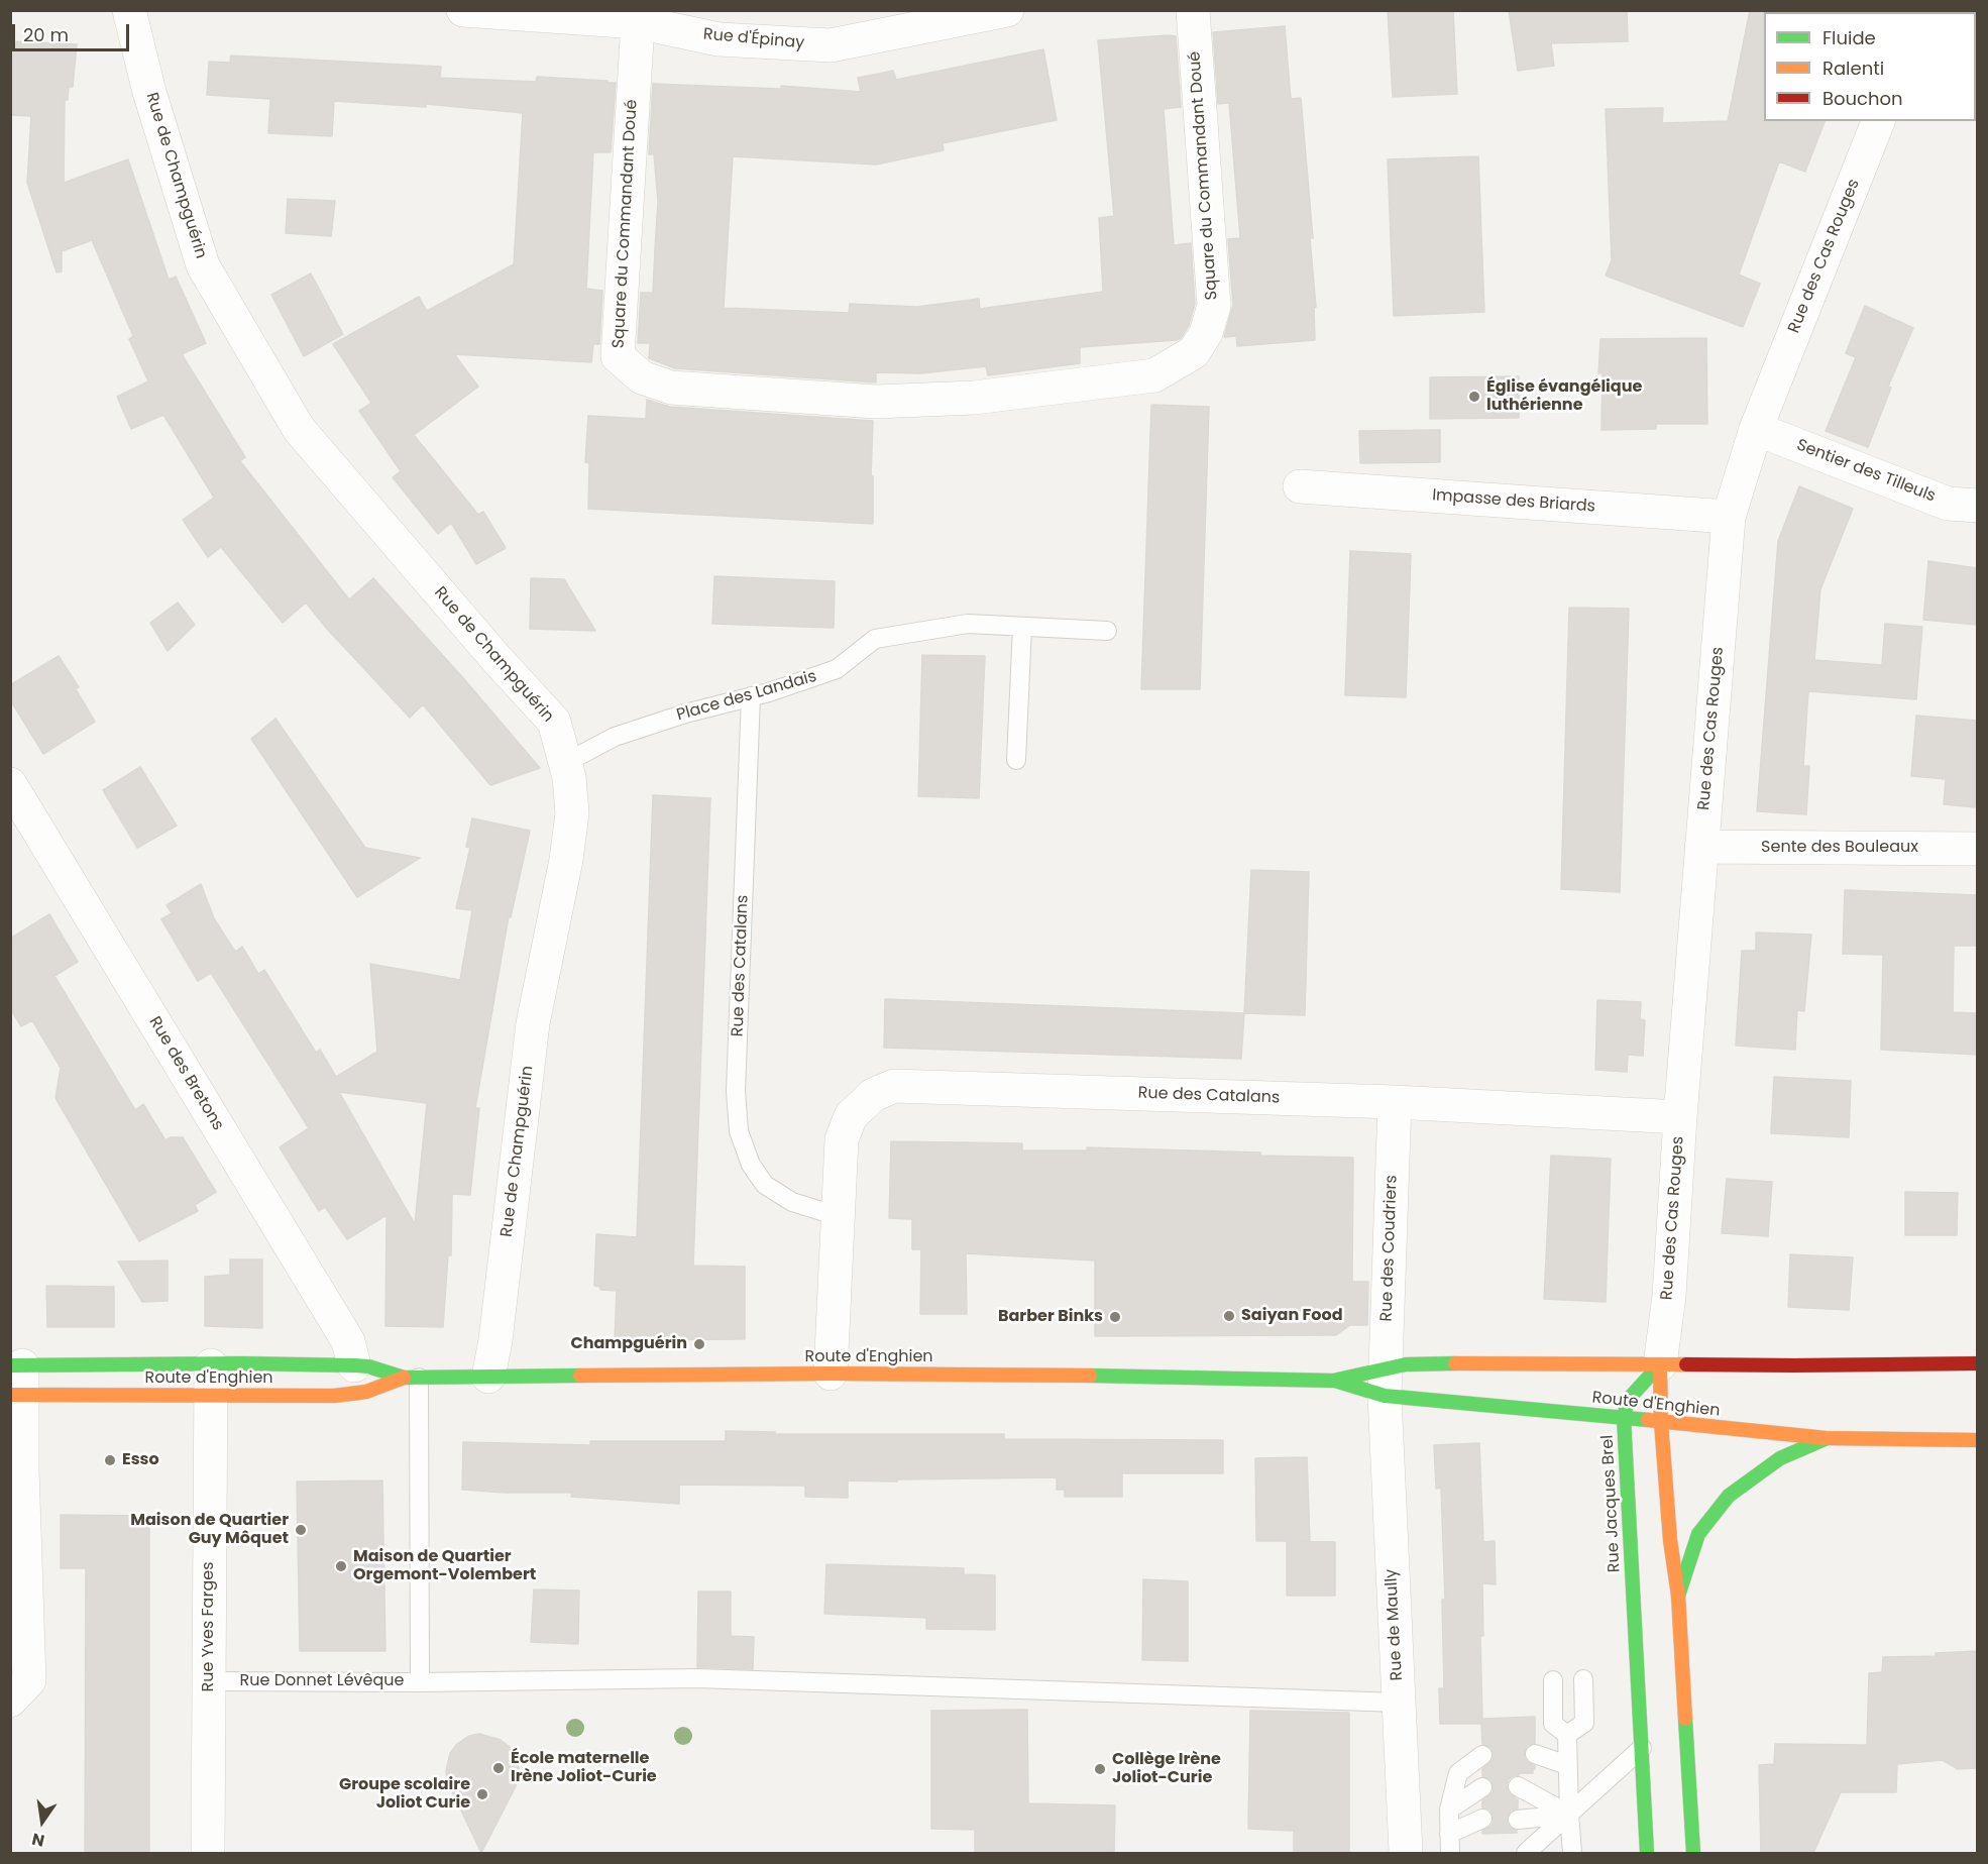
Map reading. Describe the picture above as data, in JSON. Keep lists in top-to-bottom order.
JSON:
{
  "streets": {
    "main road": ["Route d'Enghien", "Rue Jacques Brel"],
    "street": [
      "Rue d'Épinay",
      "Rue de Champguérin",
      "Square du Commandant Doué",
      "Rue des Cas Rouges",
      "Sentier des Tilleuls",
      "Impasse des Briards",
      "Sente des Bouleaux",
      "Rue des Catalans",
      "Rue des Bretons",
      "Rue des Coudriers",
      "Rue de Maully",
      "Rue Yves Farges"
    ],
    "lane": ["Place des Landais", "Rue Donnet Lévêque"]
  },
  "crossings": [
    ["Rue d'Épinay", "Square du Commandant Doué"],
    ["Rue de Champguérin", "Place des Landais"],
    ["Rue de Champguérin", "Route d'Enghien"],
    ["Rue des Cas Rouges", "Sentier des Tilleuls"],
    ["Rue des Cas Rouges", "Impasse des Briards"],
    ["Rue des Cas Rouges", "Sente des Bouleaux"],
    ["Rue des Cas Rouges", "Rue des Catalans"],
    ["Rue des Cas Rouges", "Route d'Enghien"],
    ["Rue des Cas Rouges", "Rue Jacques Brel"],
    ["Place des Landais", "Rue des Catalans"],
    ["Rue des Catalans", "Rue des Coudriers"],
    ["Rue des Catalans", "Route d'Enghien"],
    ["Rue des Bretons", "Route d'Enghien"],
    ["Rue des Coudriers", "Route d'Enghien"],
    ["Rue des Coudriers", "Rue de Maully"],
    ["Route d'Enghien", "Rue Jacques Brel"],
    ["Route d'Enghien", "Rue de Maully"],
    ["Route d'Enghien", "Rue Yves Farges"],
    ["Route d'Enghien", "Rue Donnet Lévêque"],
    ["Rue Yves Farges", "Rue Donnet Lévêque"]
  ],
  "places": [
    "Église évangélique luthérienne",
    "Saiyan Food",
    "Barber Binks",
    "Champguérin",
    "Esso",
    "Maison de Quartier Guy Môquet",
    "Maison de Quartier Orgemont-Volembert",
    "École maternelle Irène Joliot-Curie",
    "Collège Irène Joliot-Curie",
    "Groupe scolaire Joliot Curie"
  ],
  "legend": ["Fluide", "Ralenti", "Bouchon"],
  "scale_bar": "20 m",
  "north": "bottom"
}
